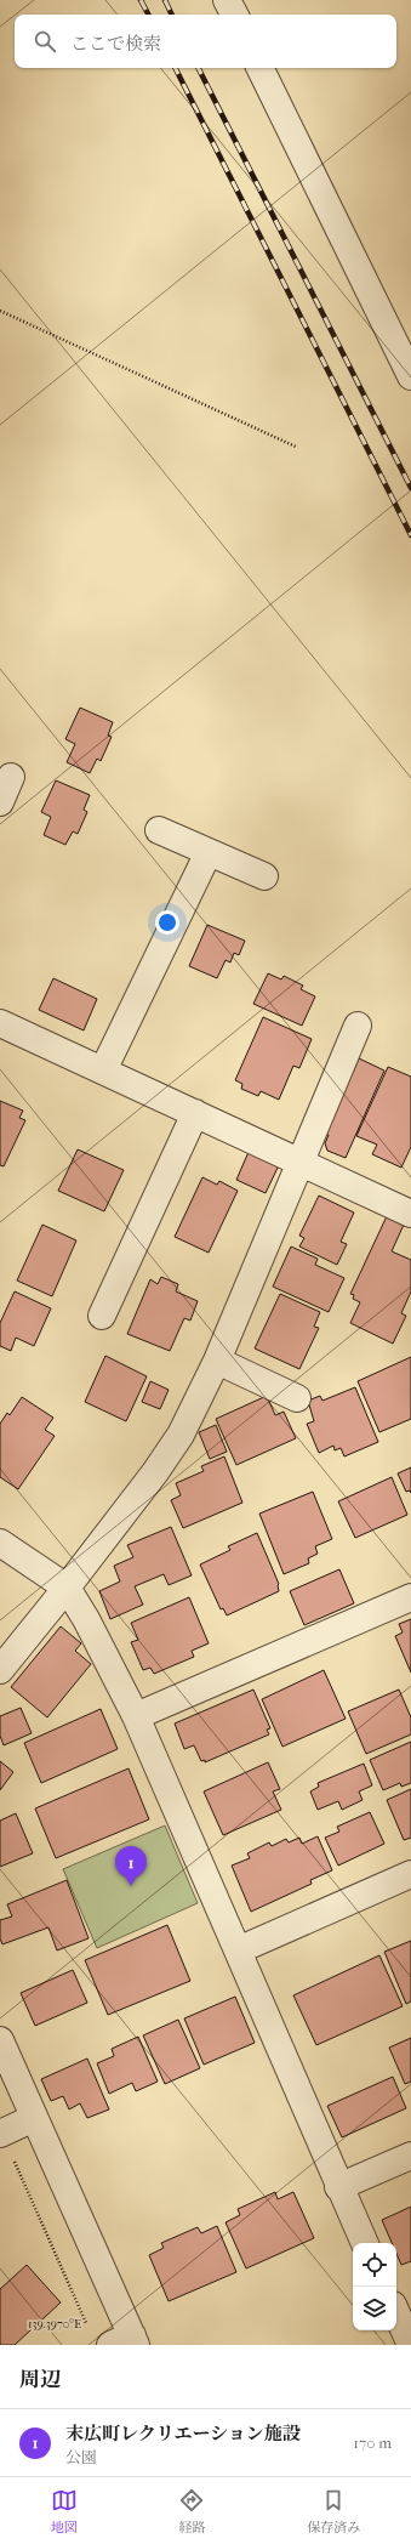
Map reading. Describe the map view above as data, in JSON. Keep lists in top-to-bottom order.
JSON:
{
  "page": {
    "search": "ここで検索",
    "pins": "1",
    "heading": "周辺",
    "list": [
      {
        "mark": "1",
        "name": "末広町レクリエーション施設",
        "note": "公園",
        "value": "170 m"
      }
    ],
    "nav": ["地図", "経路", "保存済み"]
  },
  "coordinates": ["139.3970°E"]
}
